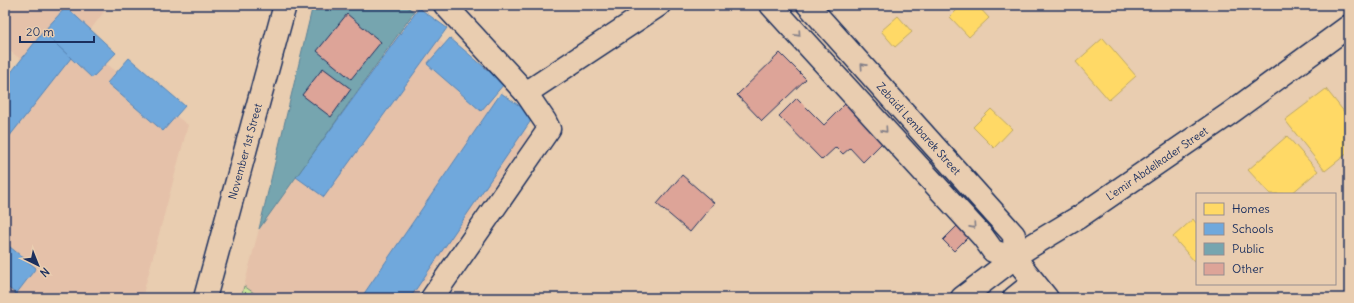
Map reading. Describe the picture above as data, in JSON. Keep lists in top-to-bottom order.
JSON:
{
  "streets": {
    "street": ["Zebaidi Lembarek Street", "November 1st Street", "L'emir Abdelkader Street"]
  },
  "crossings": [
    ["Zebaidi Lembarek Street", "L'emir Abdelkader Street"]
  ],
  "legend": [
    "Homes",
    "Schools",
    "Public",
    "Other"
  ],
  "scale_bar": "20 m",
  "north": "bottom right"
}
